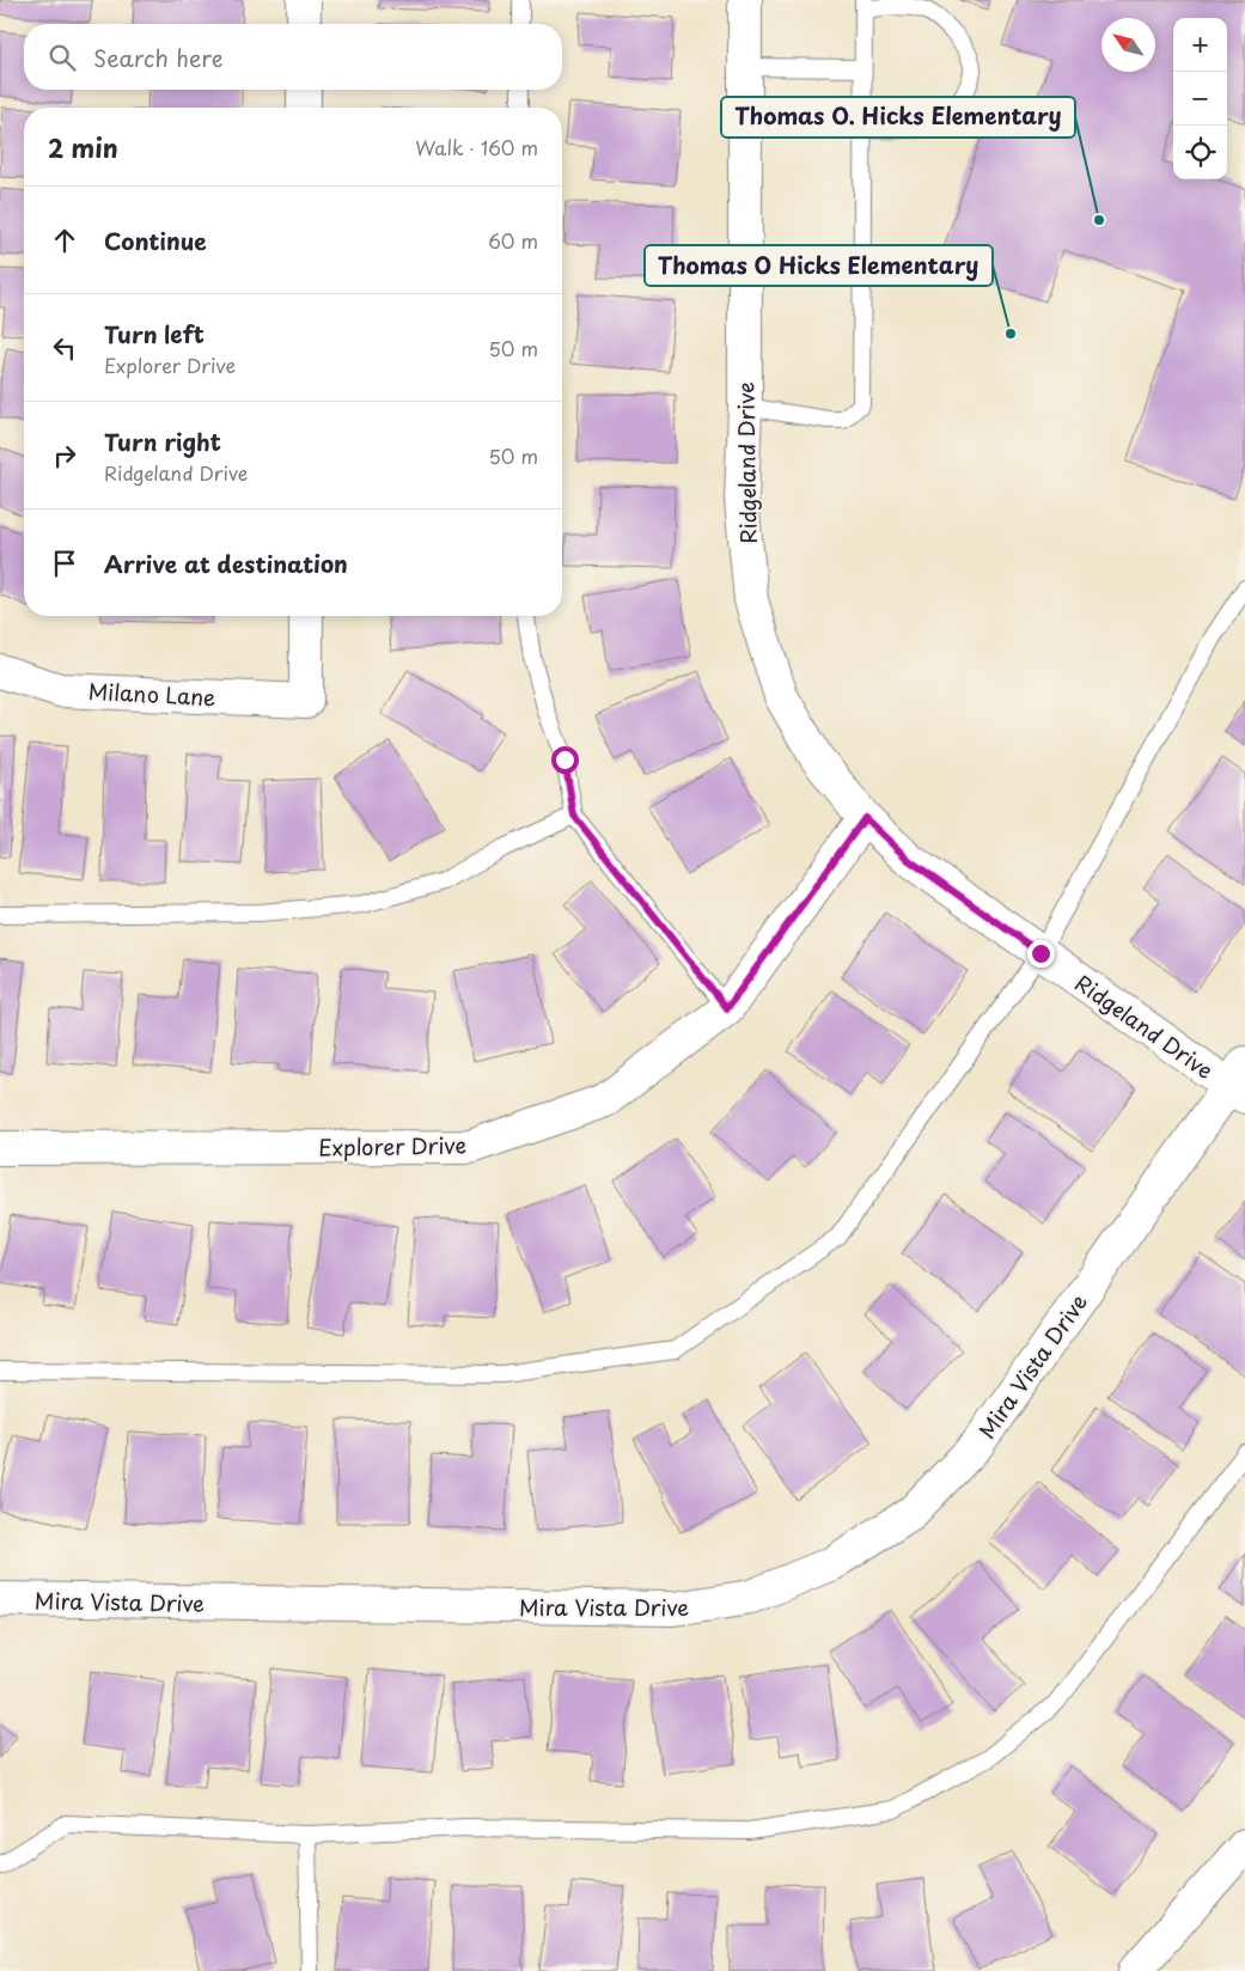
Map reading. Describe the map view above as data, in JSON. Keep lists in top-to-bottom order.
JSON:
{
  "streets": {
    "street": [
      "Ridgeland Drive",
      "Milano Lane",
      "Explorer Drive",
      "Mira Vista Drive"
    ]
  },
  "crossings": [
    ["Ridgeland Drive", "Explorer Drive"],
    ["Ridgeland Drive", "Mira Vista Drive"]
  ],
  "places": ["Thomas O. Hicks Elementary", "Thomas O Hicks Elementary"],
  "north": "top left",
  "page": {
    "map_buttons": ["+", "−"],
    "search": "Search here",
    "heading": ["2 min", "Walk · 160 m"],
    "list": [
      ["Continue", "60 m"],
      ["Turn left", "Explorer Drive", "50 m"],
      ["Turn right", "Ridgeland Drive", "50 m"],
      "Arrive at destination"
    ]
  }
}
